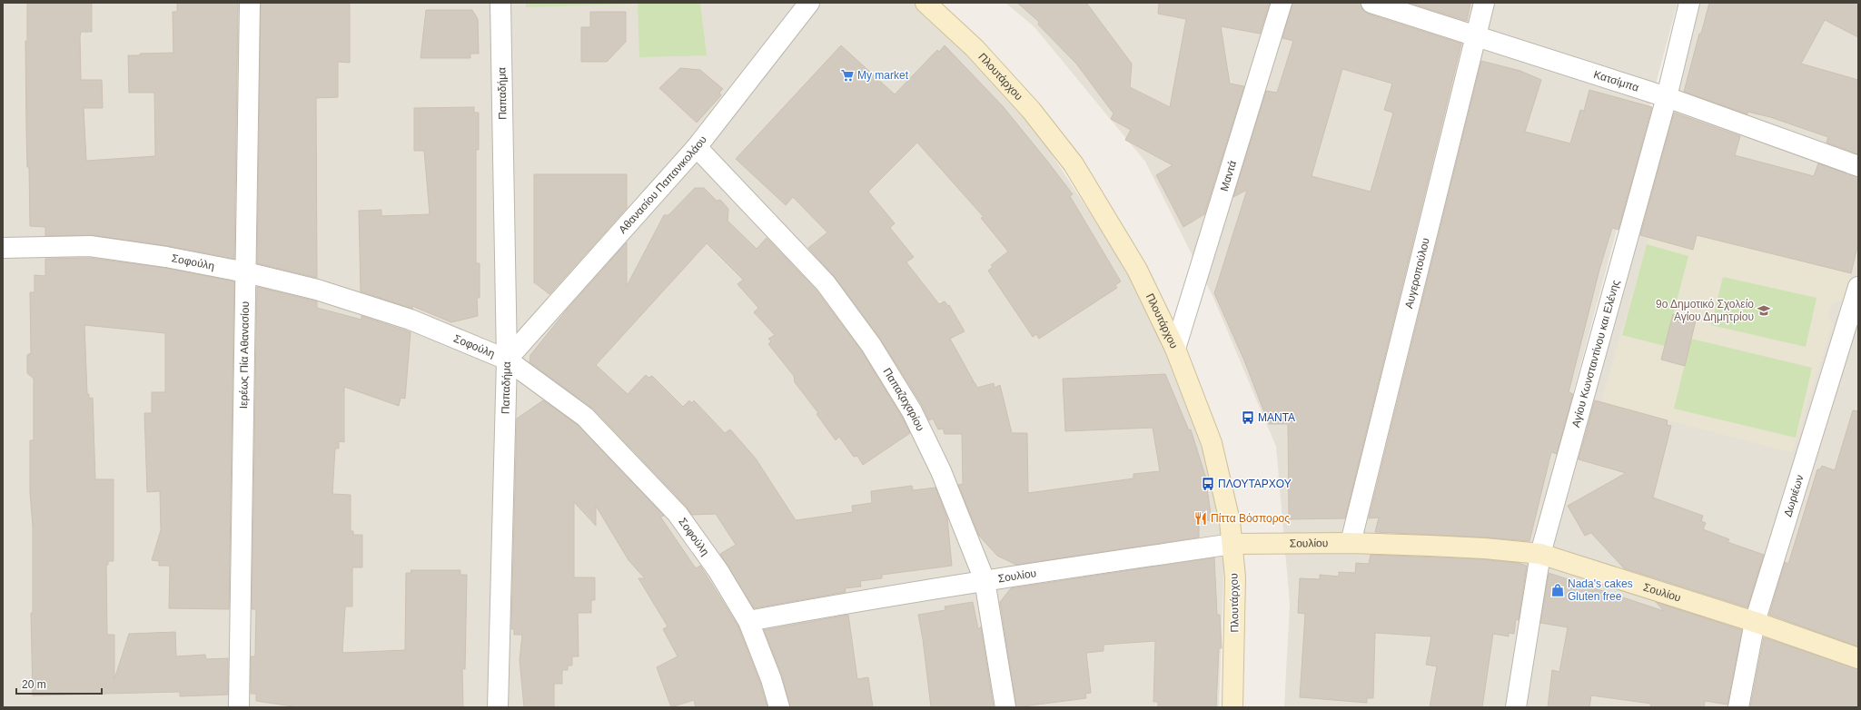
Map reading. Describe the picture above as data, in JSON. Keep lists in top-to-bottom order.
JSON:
{
  "streets": {
    "street": [
      "Πλουτάρχου",
      "Κατσίμπα",
      "Παπαδήμα",
      "Μαντά",
      "Αθανασίου Παπανικολάου",
      "Σοφούλη",
      "Αυγεροπούλου",
      "Αγίου Κωνσταντίνου και Ελένης",
      "Ιερέως Πία Αθανασίου",
      "Παπαζαχαρίου",
      "Δωριέων",
      "Σουλίου"
    ]
  },
  "crossings": [
    ["Πλουτάρχου", "Μαντά"],
    ["Πλουτάρχου", "Σουλίου"],
    ["Κατσίμπα", "Αυγεροπούλου"],
    ["Κατσίμπα", "Αγίου Κωνσταντίνου και Ελένης"],
    ["Παπαδήμα", "Αθανασίου Παπανικολάου"],
    ["Παπαδήμα", "Σοφούλη"],
    ["Αθανασίου Παπανικολάου", "Σοφούλη"],
    ["Αθανασίου Παπανικολάου", "Παπαζαχαρίου"],
    ["Σοφούλη", "Ιερέως Πία Αθανασίου"],
    ["Σοφούλη", "Σουλίου"],
    ["Αυγεροπούλου", "Σουλίου"],
    ["Αγίου Κωνσταντίνου και Ελένης", "Σουλίου"],
    ["Παπαζαχαρίου", "Σουλίου"],
    ["Δωριέων", "Σουλίου"]
  ],
  "places": {
    "supermarket": ["My market"],
    "school or university": ["9ο Δημοτικό Σχολείο Αγίου Δημητρίου"],
    "bus stop": ["ΜΑΝΤΑ", "ΠΛΟΥΤΑΡΧΟΥ"],
    "restaurant": ["Πίττα Βόσπορος"],
    "shop": ["Nada's cakes Gluten free"]
  },
  "scale_bar": "20 m"
}
